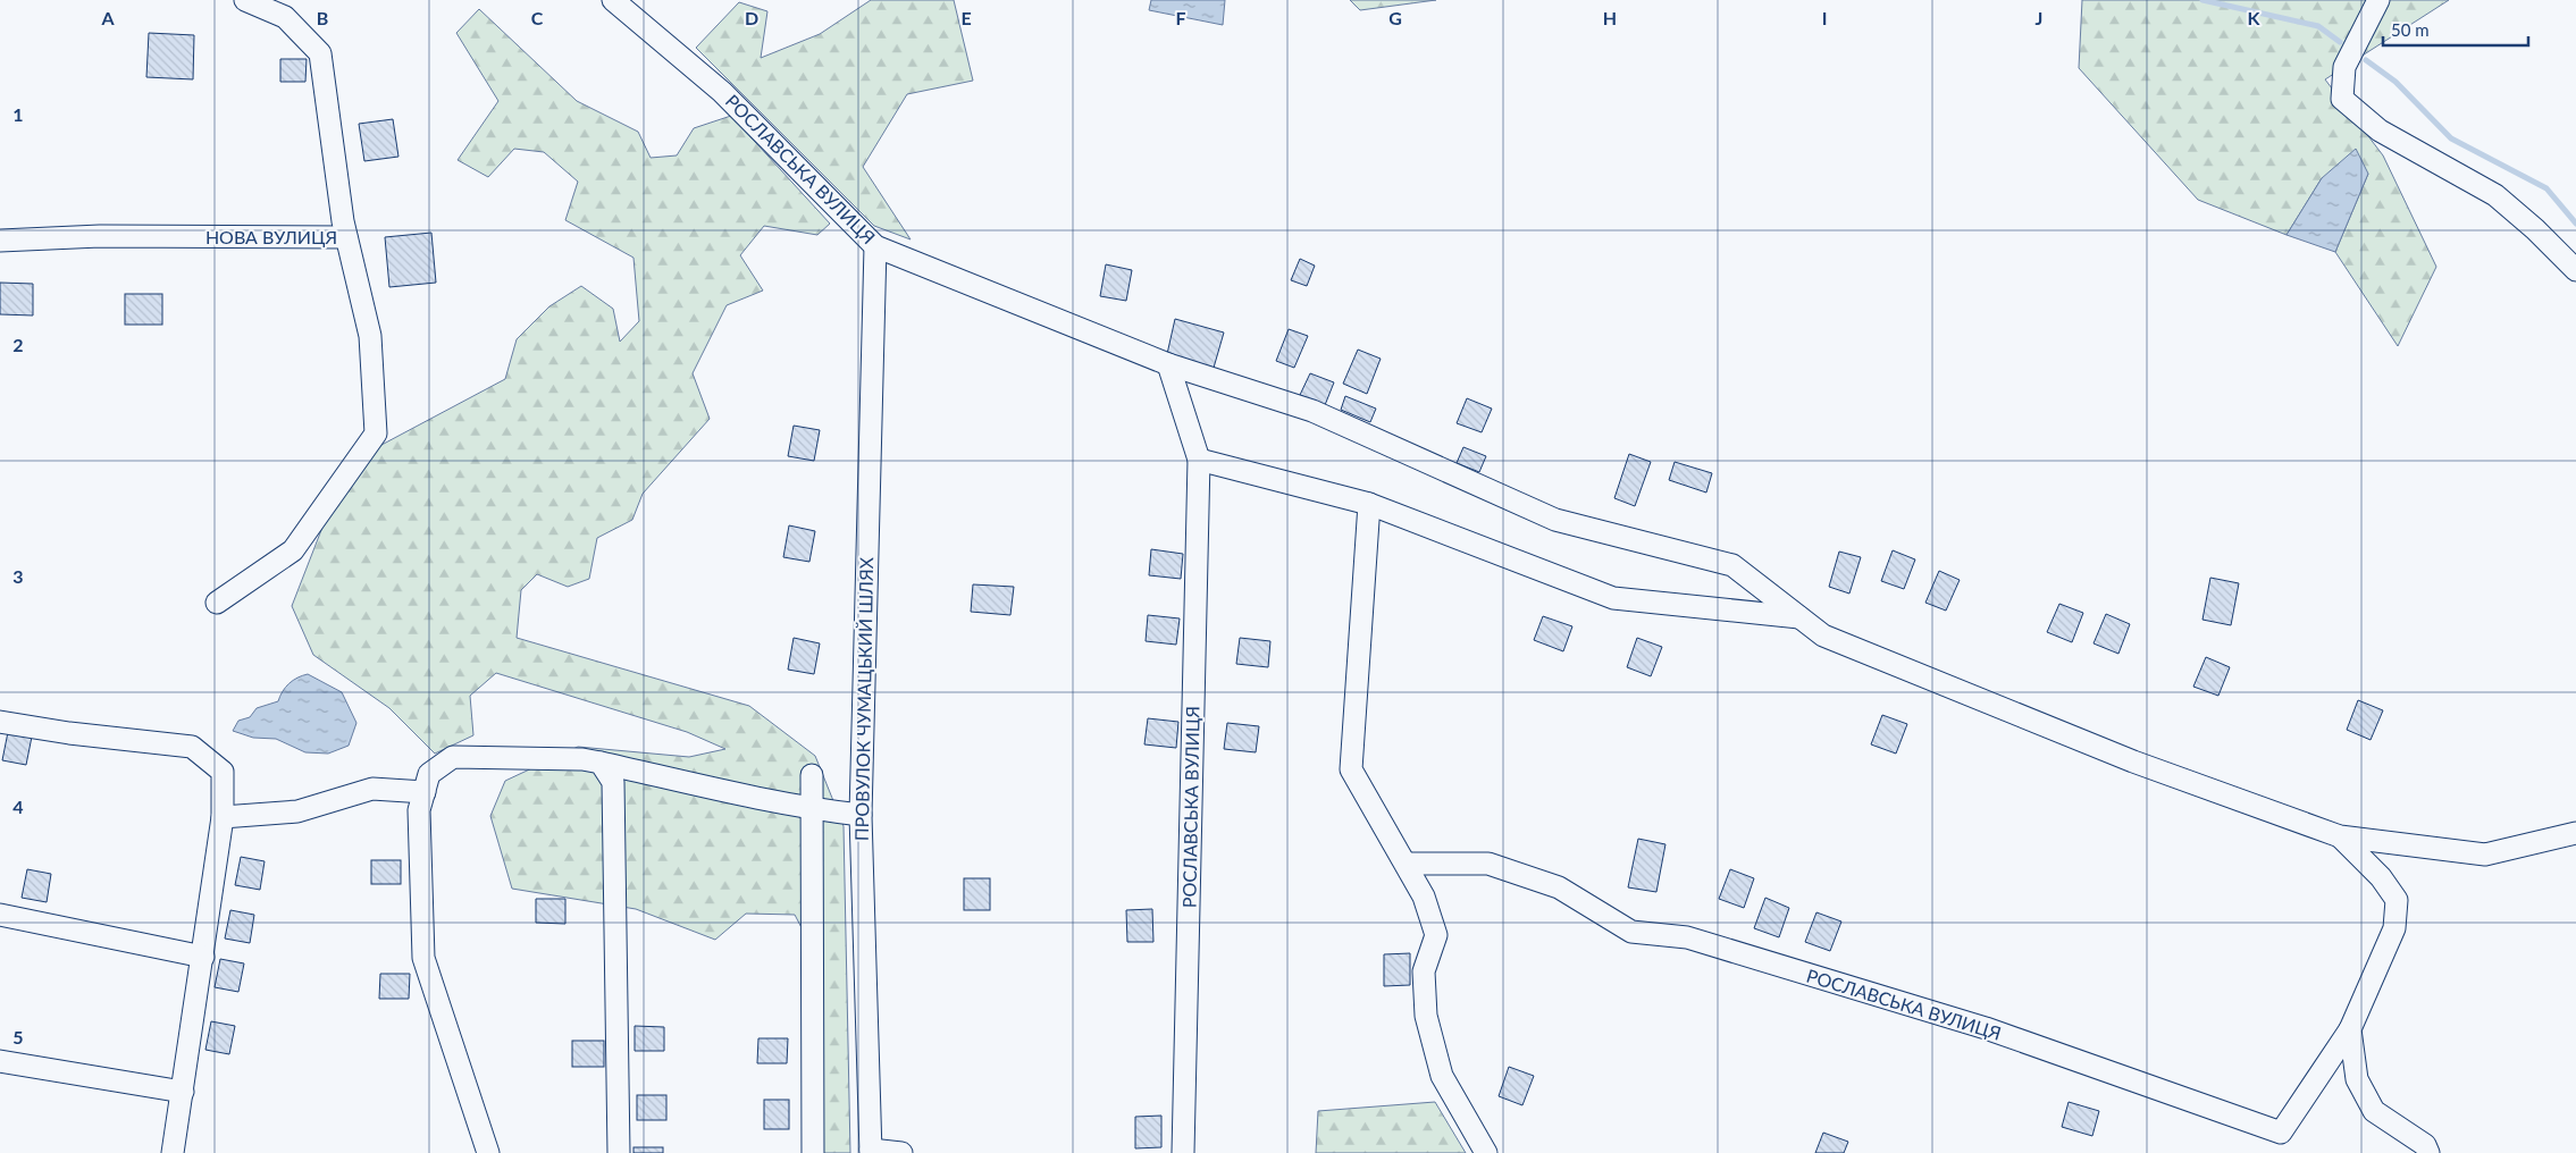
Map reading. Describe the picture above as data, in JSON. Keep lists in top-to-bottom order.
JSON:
{
  "streets": {
    "street": ["РОСЛАВСЬКА ВУЛИЦЯ", "НОВА ВУЛИЦЯ", "ПРОВУЛОК ЧУМАЦЬКИЙ ШЛЯХ"]
  },
  "crossings": [
    ["РОСЛАВСЬКА ВУЛИЦЯ", "ПРОВУЛОК ЧУМАЦЬКИЙ ШЛЯХ"]
  ],
  "scale_bar": "50 m",
  "grid": {
    "columns": [
      "A",
      "B",
      "C",
      "D",
      "E",
      "F",
      "G",
      "H",
      "I",
      "J",
      "K"
    ],
    "rows": [
      "1",
      "2",
      "3",
      "4",
      "5"
    ]
  }
}
